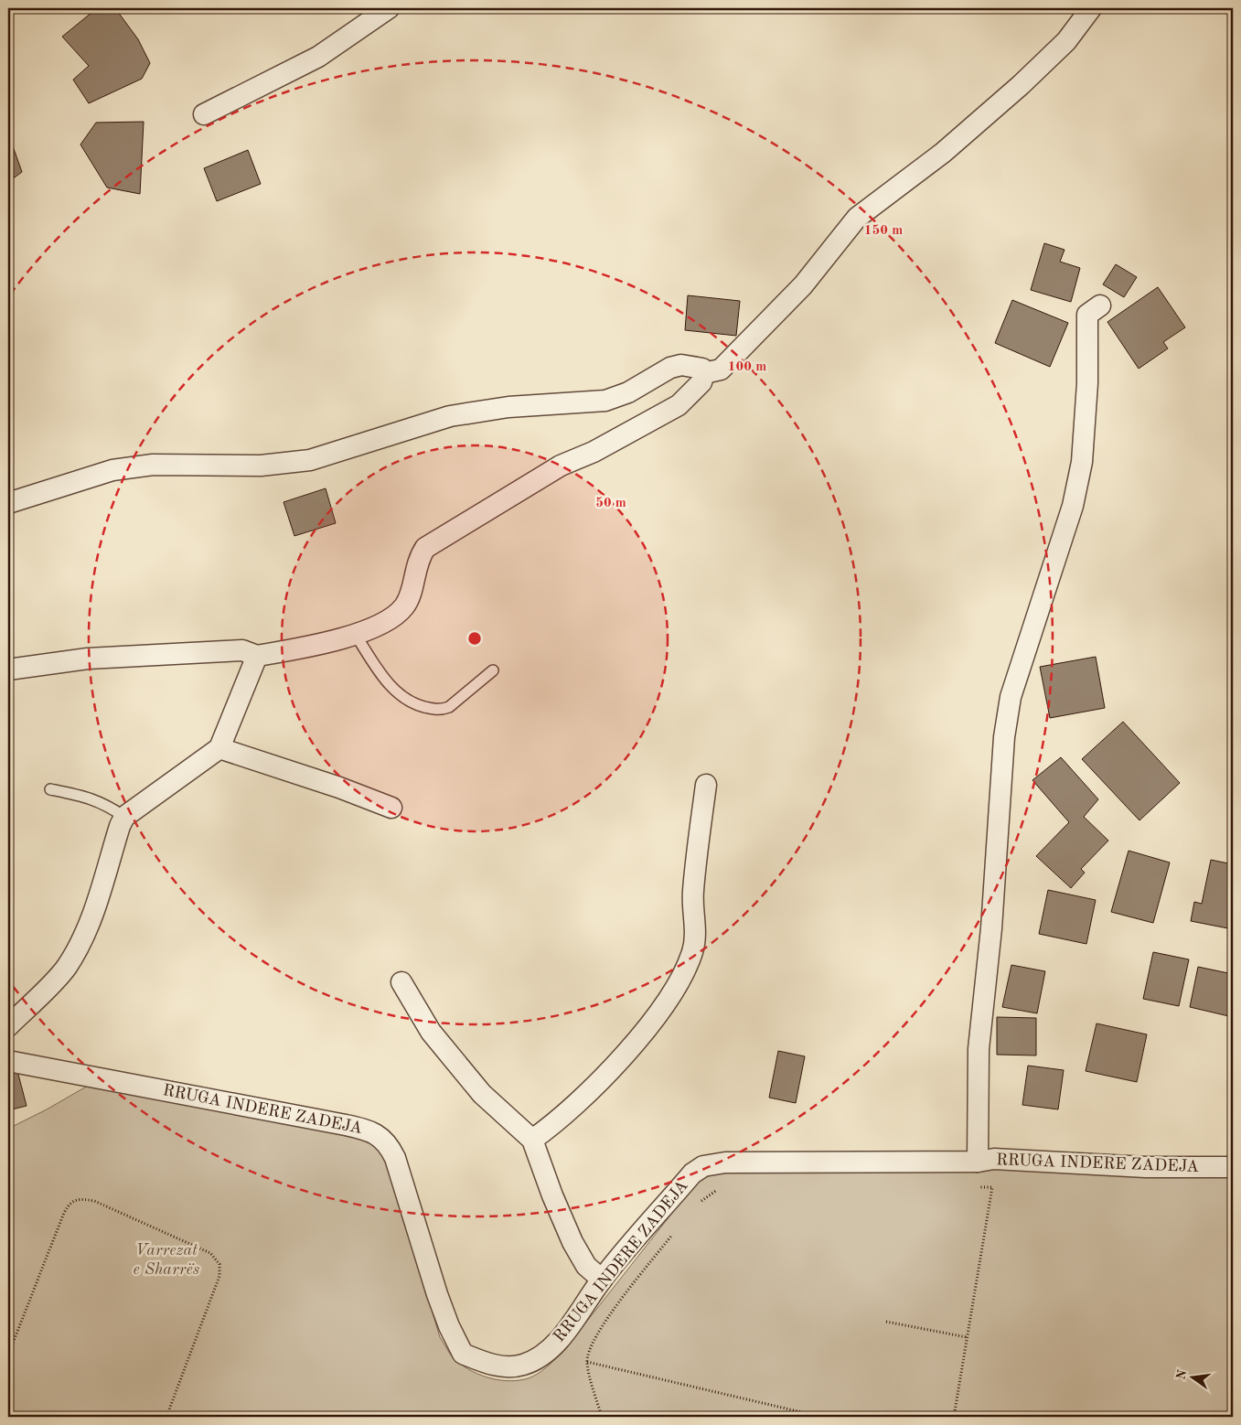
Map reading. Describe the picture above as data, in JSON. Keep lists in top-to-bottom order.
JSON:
{
  "streets": {
    "street": ["RRUGA INDERE ZADEJA"]
  },
  "parks": ["Varrezat e Sharrës"],
  "north": "left",
  "rings": ["150 m", "100 m", "50 m"]
}
